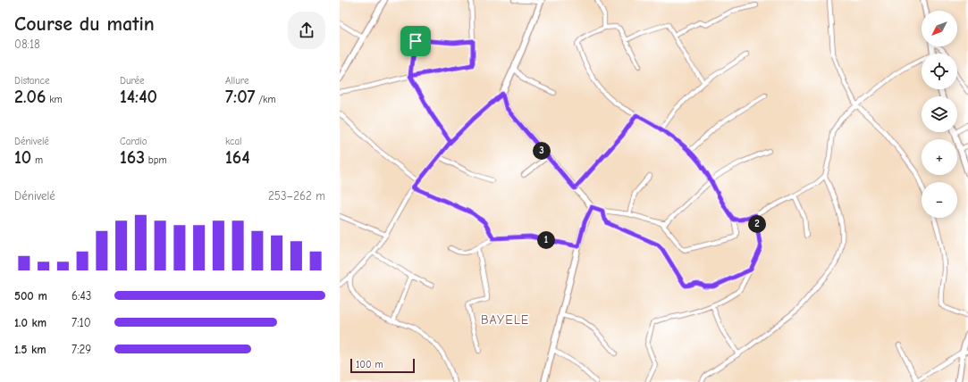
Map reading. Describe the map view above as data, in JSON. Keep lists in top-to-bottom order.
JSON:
{
  "districts": ["BAYELE"],
  "scale_bar": "100 m",
  "north": "bottom left",
  "page": {
    "heading": ["Course du matin", "08:18"],
    "map_buttons": ["+", "−"],
    "stats": [
      ["Distance", "2.06 km"],
      ["Durée", "14:40"],
      ["Allure", "7:07 /km"],
      ["Dénivelé", "10 m"],
      ["Cardio", "163 bpm"],
      ["kcal", "164"]
    ],
    "pins": ["3", "2", "1"],
    "chart": ["Dénivelé", "253–262 m"],
    "list": [
      {
        "name": "500 m",
        "note": "6:43"
      },
      {
        "name": "1.0 km",
        "note": "7:10"
      },
      {
        "name": "1.5 km",
        "note": "7:29"
      }
    ],
    "scale": "100 m"
  }
}
